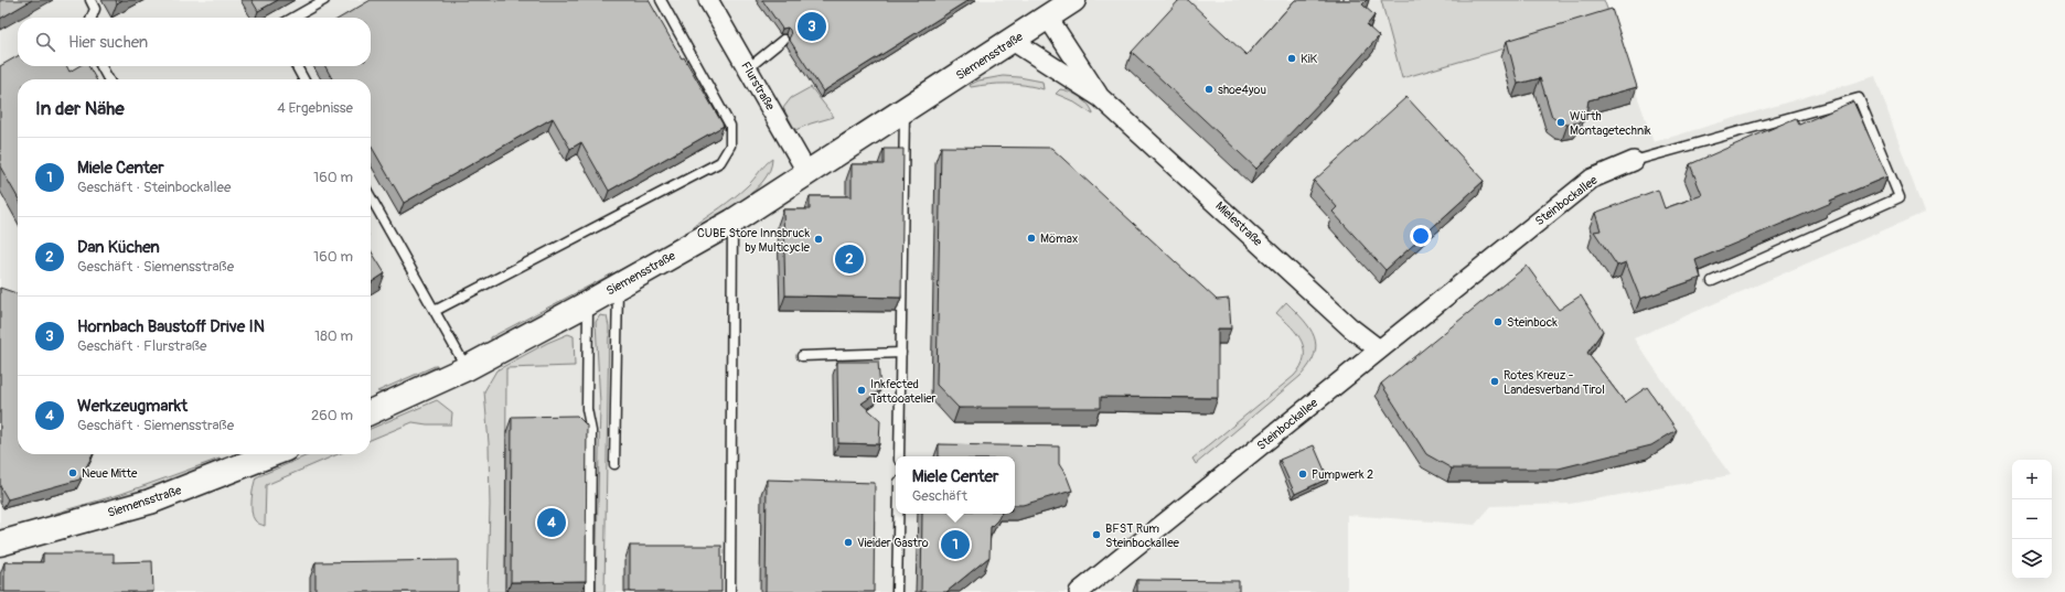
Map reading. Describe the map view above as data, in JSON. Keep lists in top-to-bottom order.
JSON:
{
  "streets": {
    "street": [
      "Siemensstraße",
      "Flurstraße",
      "Steinbockallee",
      "Mielestraße"
    ]
  },
  "crossings": [
    ["Siemensstraße", "Flurstraße"],
    ["Siemensstraße", "Mielestraße"],
    ["Steinbockallee", "Mielestraße"]
  ],
  "places": [
    "KiK",
    "shoe4you",
    "Würth Montagetechnik",
    "Mömax",
    "CUBE Store Innsbruck by Multicycle",
    "Steinbock",
    "Rotes Kreuz - Landesverband Tirol",
    "Inkfected Tattooatelier",
    "Neue Mitte",
    "Pumpwerk 2",
    "BFST Rum Steinbockallee",
    "Vieider Gastro"
  ],
  "page": {
    "pins": [
      "3",
      "2",
      "4",
      "1"
    ],
    "search": "Hier suchen",
    "heading": ["In der Nähe", "4 Ergebnisse"],
    "list": [
      {
        "mark": "1",
        "name": "Miele Center",
        "note": "Geschäft · Steinbockallee",
        "value": "160 m"
      },
      {
        "mark": "2",
        "name": "Dan Küchen",
        "note": "Geschäft · Siemensstraße",
        "value": "160 m"
      },
      {
        "mark": "3",
        "name": "Hornbach Baustoff Drive IN",
        "note": "Geschäft · Flurstraße",
        "value": "180 m"
      },
      {
        "mark": "4",
        "name": "Werkzeugmarkt",
        "note": "Geschäft · Siemensstraße",
        "value": "260 m"
      }
    ],
    "popup": ["Miele Center", "Geschäft"],
    "map_buttons": ["+", "−"]
  }
}
